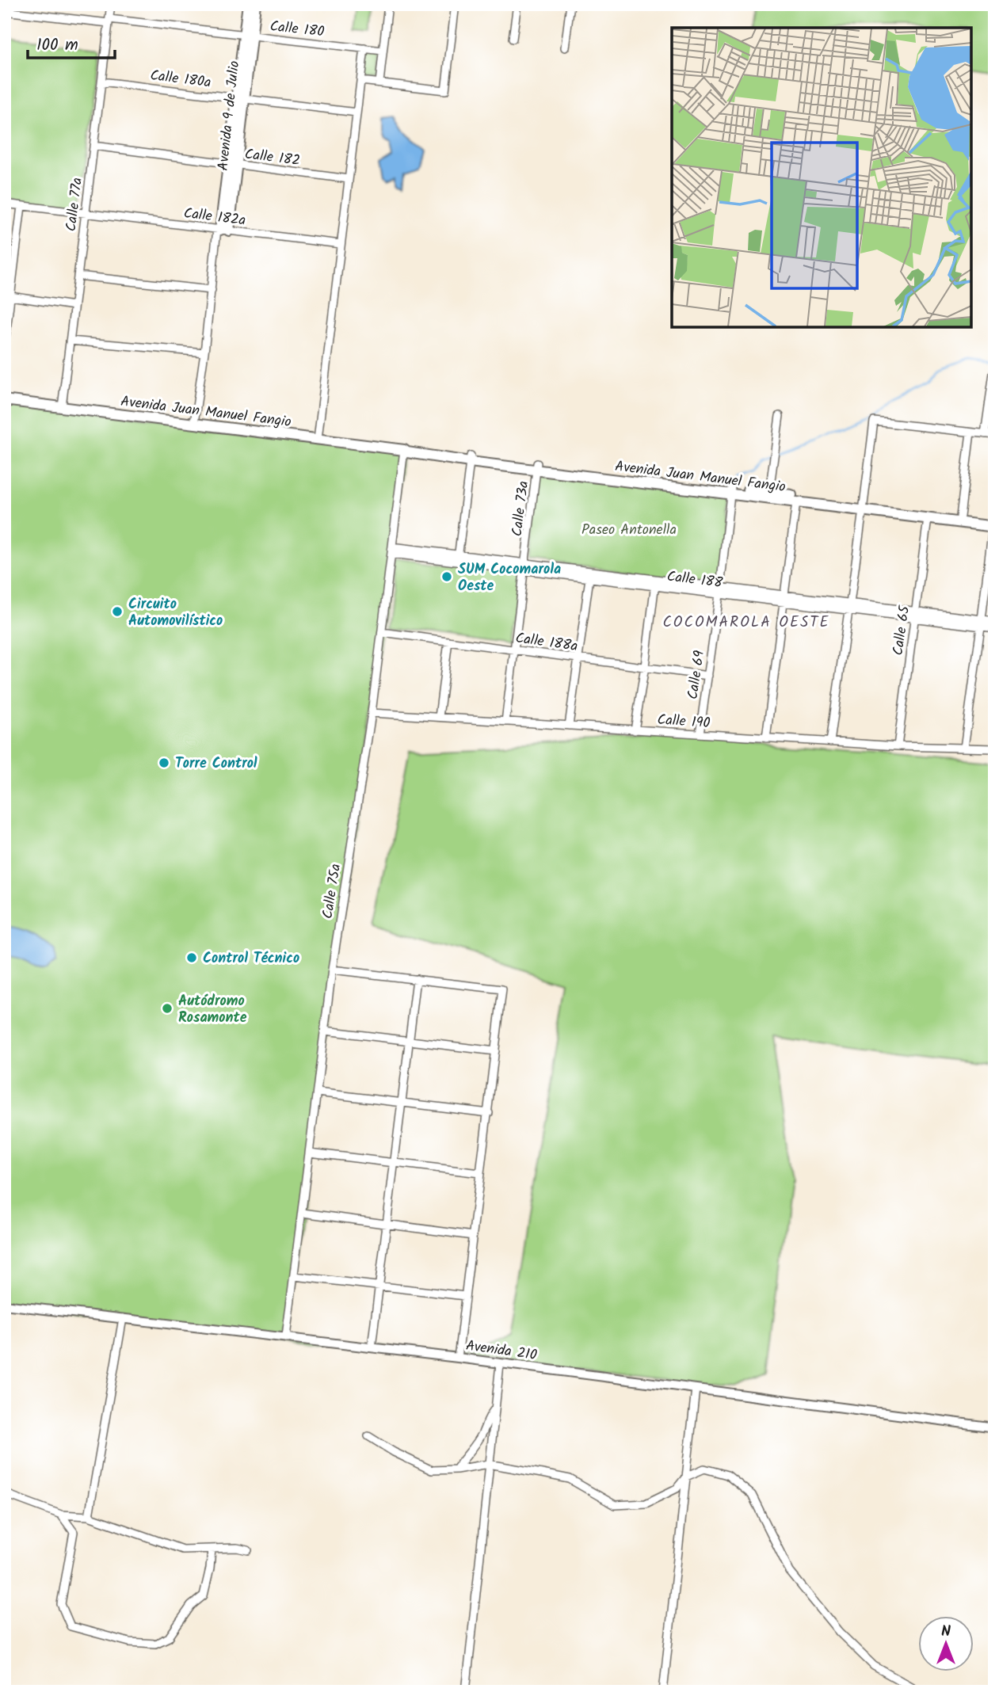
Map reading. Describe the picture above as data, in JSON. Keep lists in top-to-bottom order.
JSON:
{
  "streets": {
    "main road": ["Avenida 9 de Julio", "Avenida Juan Manuel Fangio"],
    "street": [
      "Calle 180",
      "Calle 180a",
      "Calle 182",
      "Calle 77a",
      "Calle 182a",
      "Calle 73a",
      "Calle 188",
      "Calle 65",
      "Calle 188a",
      "Calle 69",
      "Calle 190",
      "Calle 75a",
      "Avenida 210"
    ]
  },
  "crossings": [
    ["Calle 180", "Avenida 9 de Julio"],
    ["Calle 180", "Calle 77a"],
    ["Calle 180a", "Avenida 9 de Julio"],
    ["Calle 180a", "Calle 77a"],
    ["Avenida 9 de Julio", "Calle 182"],
    ["Avenida 9 de Julio", "Calle 182a"],
    ["Calle 182", "Calle 77a"],
    ["Calle 77a", "Calle 182a"],
    ["Calle 77a", "Avenida Juan Manuel Fangio"],
    ["Avenida Juan Manuel Fangio", "Calle 73a"],
    ["Avenida Juan Manuel Fangio", "Calle 65"],
    ["Avenida Juan Manuel Fangio", "Calle 69"],
    ["Avenida Juan Manuel Fangio", "Calle 75a"],
    ["Calle 73a", "Calle 188"],
    ["Calle 73a", "Calle 188a"],
    ["Calle 73a", "Calle 190"],
    ["Calle 188", "Calle 65"],
    ["Calle 188", "Calle 69"],
    ["Calle 188", "Calle 75a"],
    ["Calle 65", "Calle 190"],
    ["Calle 188a", "Calle 69"],
    ["Calle 188a", "Calle 75a"],
    ["Calle 69", "Calle 190"],
    ["Calle 190", "Calle 75a"],
    ["Calle 75a", "Avenida 210"]
  ],
  "districts": ["COCOMAROLA OESTE"],
  "parks": ["Paseo Antonella"],
  "places": [
    "SUM Cocomarola Oeste",
    "Circuito Automovilístico",
    "Torre Control",
    "Control Técnico",
    "Autódromo Rosamonte"
  ],
  "scale_bar": "100 m",
  "north": "top"
}
